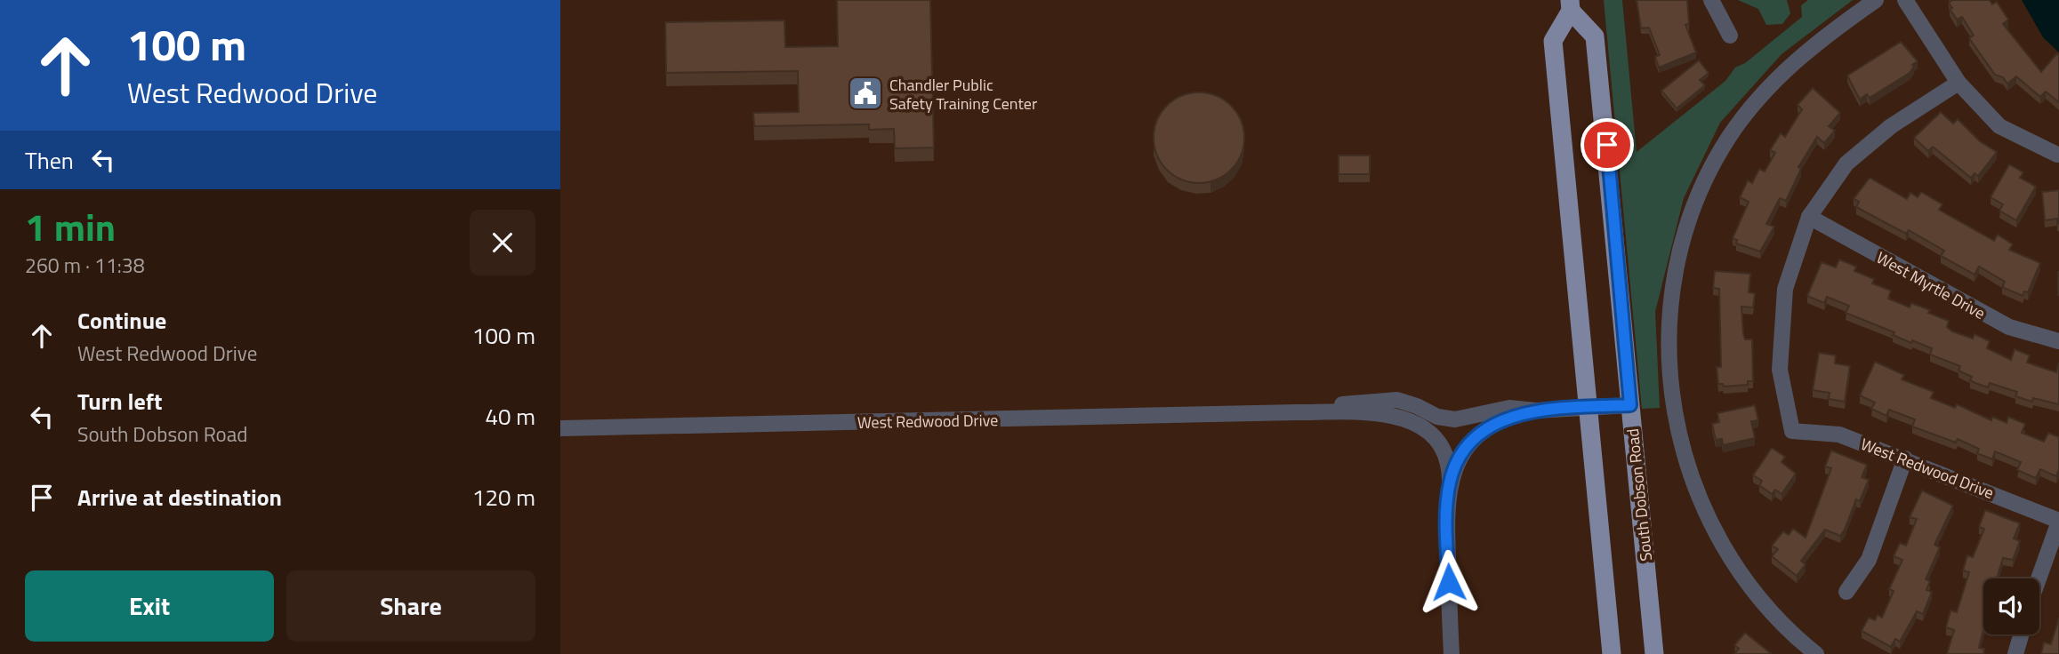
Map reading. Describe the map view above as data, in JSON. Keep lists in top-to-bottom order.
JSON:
{
  "streets": {
    "main road": ["South Dobson Road"],
    "street": ["West Myrtle Drive", "West Redwood Drive"]
  },
  "crossings": [
    ["West Myrtle Drive", "West Redwood Drive"],
    ["West Redwood Drive", "South Dobson Road"]
  ],
  "places": {
    "public building": ["Chandler Public Safety Training Center"]
  },
  "page": {
    "turn": ["100 m", "West Redwood Drive"],
    "then": "Then",
    "heading": ["1 min", "260 m · 11:38"],
    "list": [
      {
        "name": "Continue",
        "note": "West Redwood Drive",
        "value": "100 m"
      },
      {
        "name": "Turn left",
        "note": "South Dobson Road",
        "value": "40 m"
      },
      {
        "name": "Arrive at destination",
        "value": "120 m"
      }
    ],
    "buttons": ["Exit", "Share"]
  }
}
